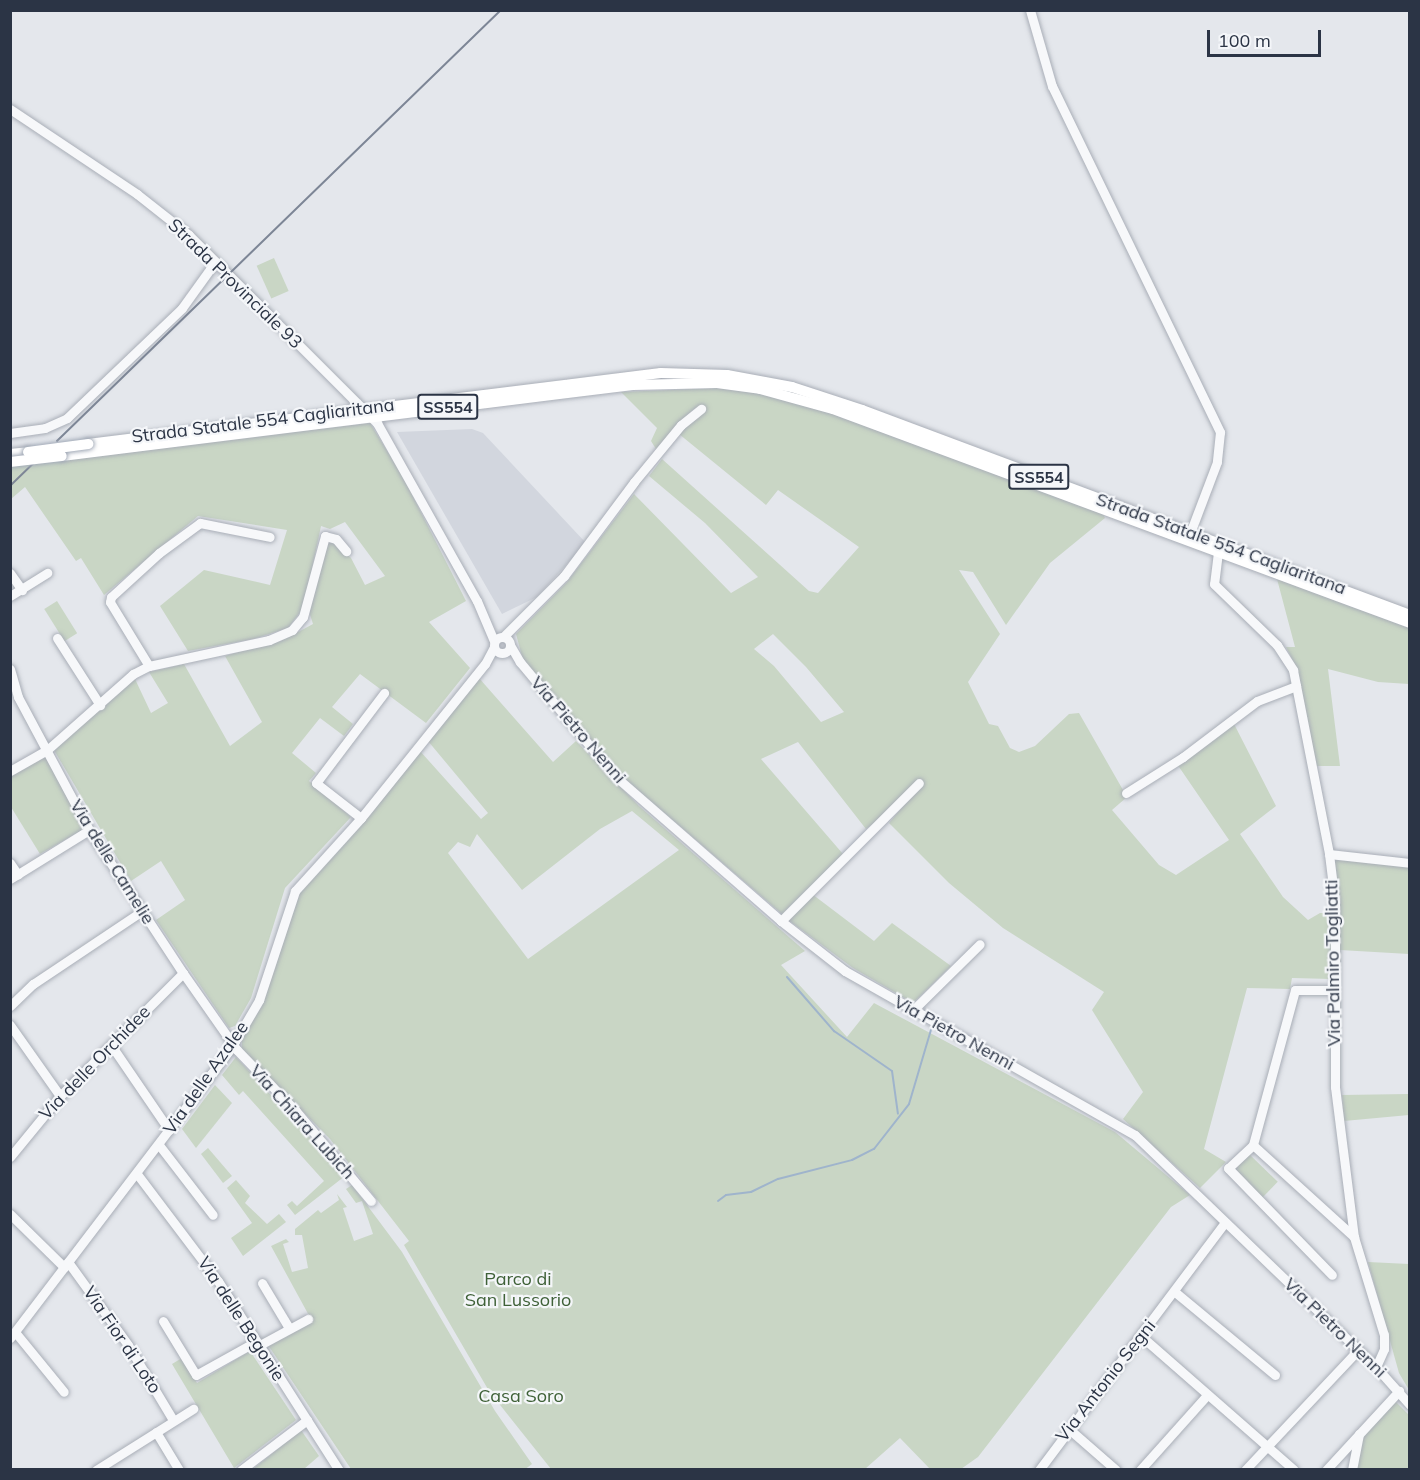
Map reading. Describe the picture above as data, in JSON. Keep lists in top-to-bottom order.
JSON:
{
  "streets": {
    "main road": ["SS554", "Strada Statale 554 Cagliaritana"],
    "street": [
      "Strada Provinciale 93",
      "Via Pietro Nenni",
      "Via delle Camelie",
      "Via Palmiro Togliatti",
      "Via delle Orchidee",
      "Via delle Azalee",
      "Via Chiara Lubich",
      "Via delle Begonie",
      "Via Fior di Loto",
      "Via Antonio Segni"
    ]
  },
  "crossings": [
    ["Strada Provinciale 93", "Strada Statale 554 Cagliaritana"],
    ["Strada Statale 554 Cagliaritana", "Via Palmiro Togliatti"],
    ["Via Pietro Nenni", "Via Palmiro Togliatti"],
    ["Via Pietro Nenni", "Via delle Azalee"],
    ["Via Pietro Nenni", "Via Antonio Segni"],
    ["Via delle Camelie", "Via delle Orchidee"],
    ["Via delle Camelie", "Via delle Azalee"],
    ["Via delle Camelie", "Via Chiara Lubich"],
    ["Via delle Azalee", "Via Chiara Lubich"],
    ["Via delle Azalee", "Via delle Begonie"],
    ["Via delle Azalee", "Via Fior di Loto"]
  ],
  "parks": ["Parco di San Lussorio", "Casa Soro"],
  "scale_bar": "100 m"
}
